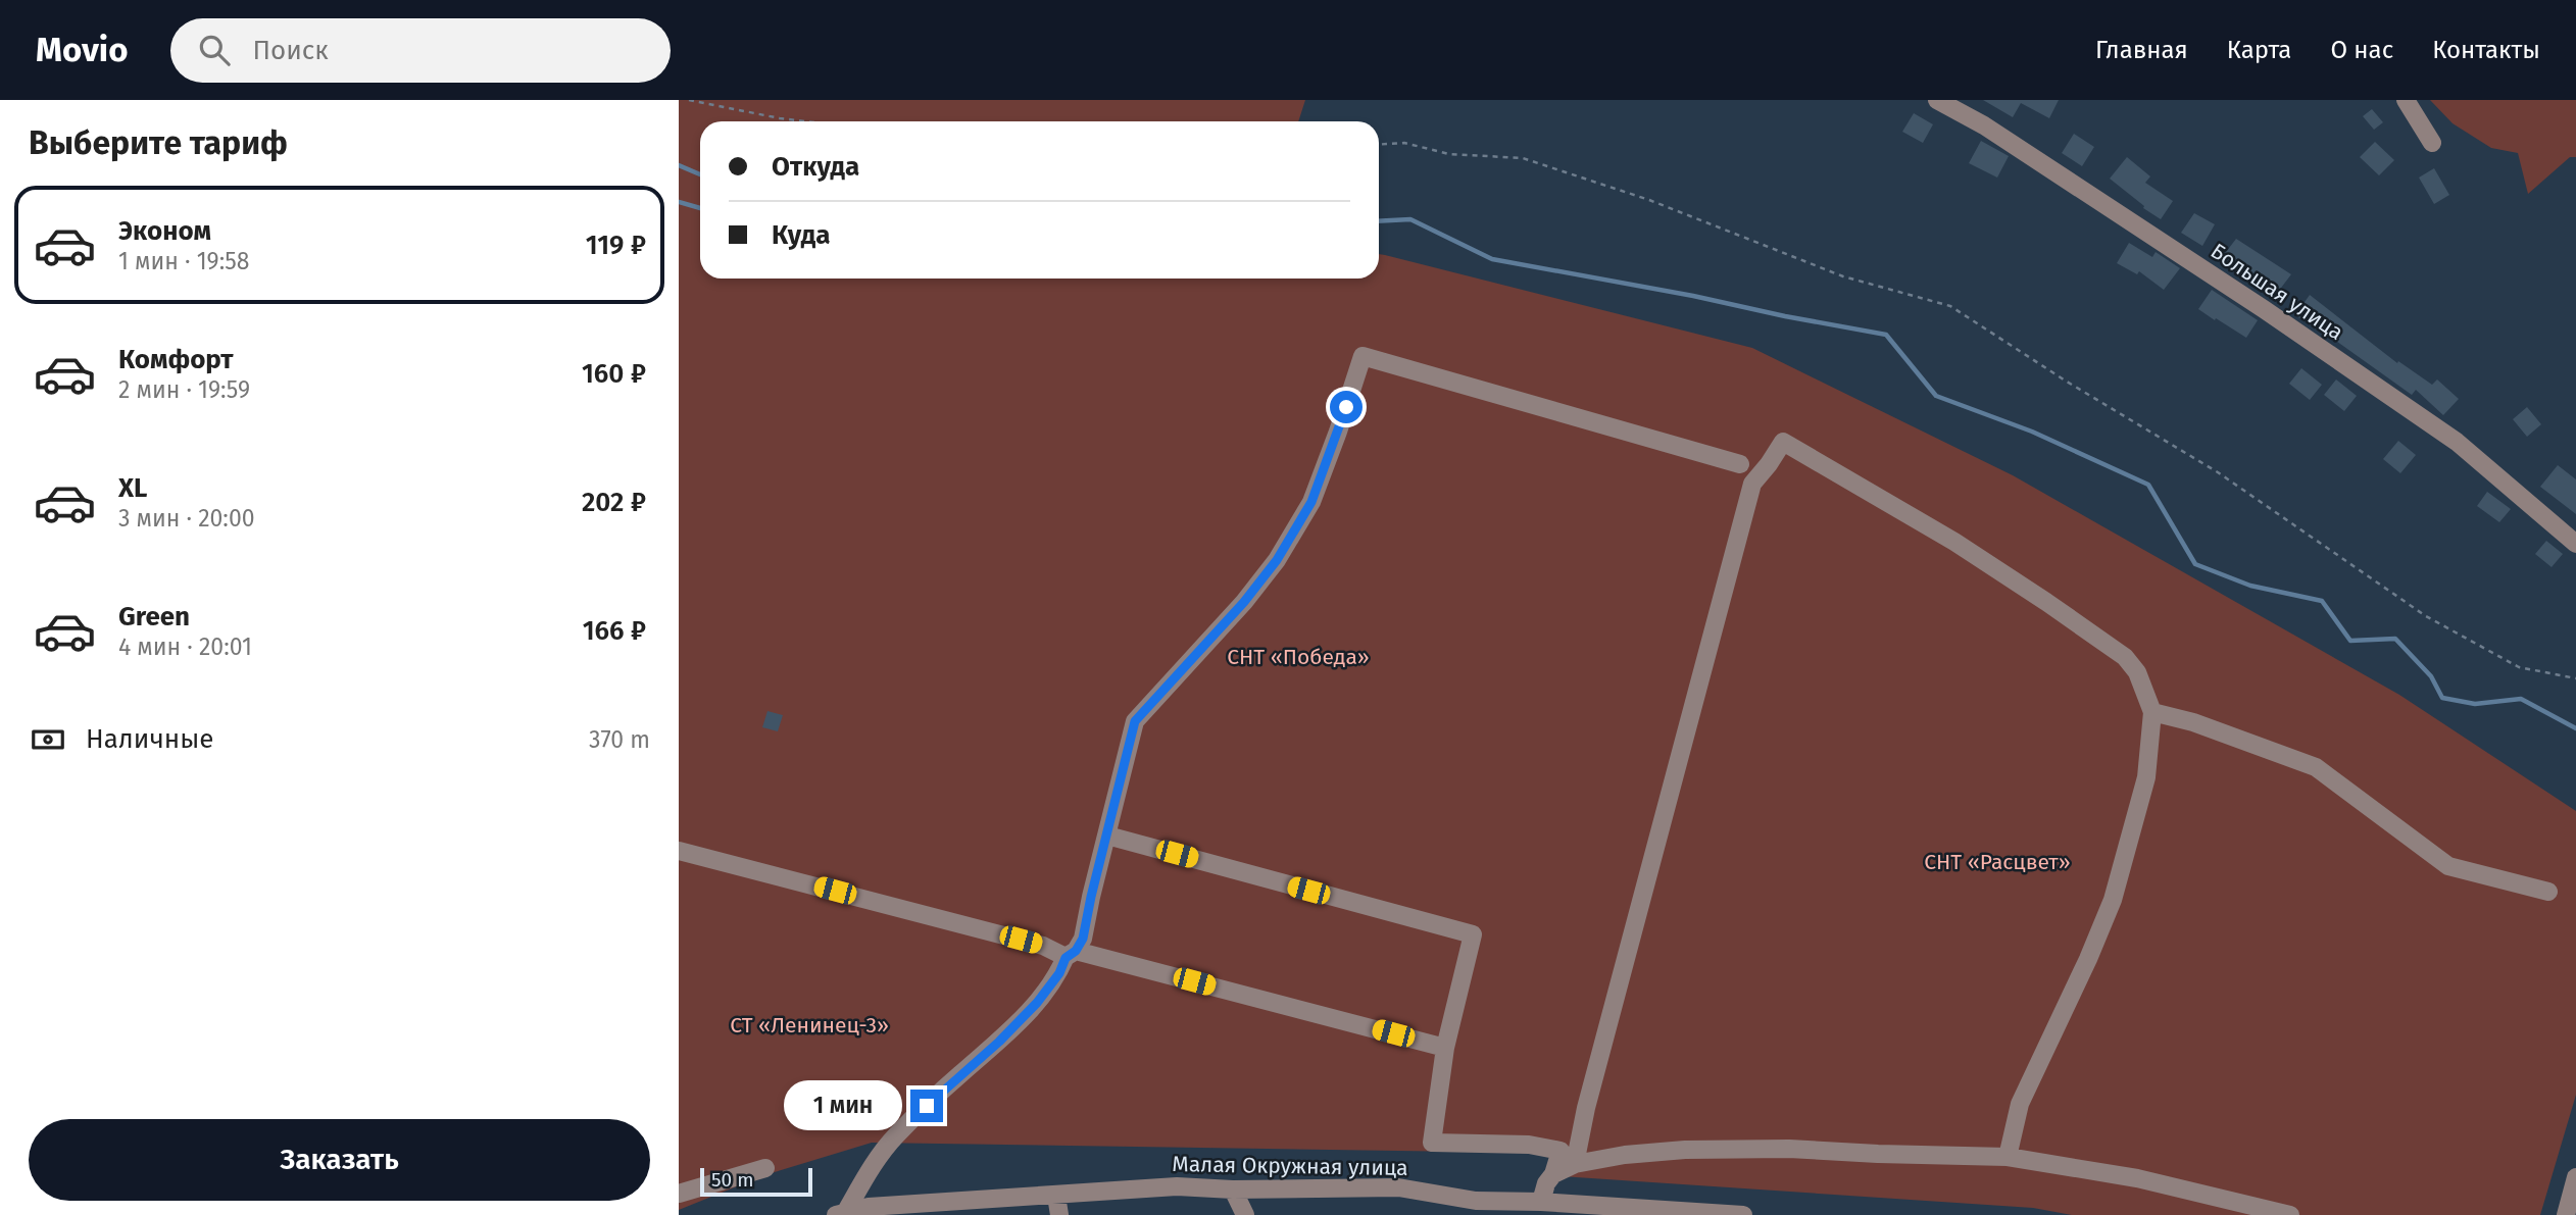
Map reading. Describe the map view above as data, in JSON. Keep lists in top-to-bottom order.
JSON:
{
  "streets": {
    "street": ["Большая улица", "Малая Окружная улица"]
  },
  "parks": ["СНТ «Победа»", "СНТ «Расцвет»", "СТ «Ленинец-3»"],
  "scale_bar": "50 m",
  "page": {
    "header": "Movio",
    "search": "Поиск",
    "nav": [
      "Главная",
      "Карта",
      "О нас",
      "Контакты"
    ],
    "heading": "Выберите тариф",
    "banner": ["Откуда", "Куда"],
    "list": [
      {
        "name": "Эконом",
        "note": "1 мин · 19:58",
        "value": "119 ₽"
      },
      {
        "name": "Комфорт",
        "note": "2 мин · 19:59",
        "value": "160 ₽"
      },
      {
        "name": "XL",
        "note": "3 мин · 20:00",
        "value": "202 ₽"
      },
      {
        "name": "Green",
        "note": "4 мин · 20:01",
        "value": "166 ₽"
      }
    ],
    "pay": ["Наличные", "370 m"],
    "bubble": "1 мин",
    "buttons": "Заказать",
    "scale": "50 m"
  }
}
